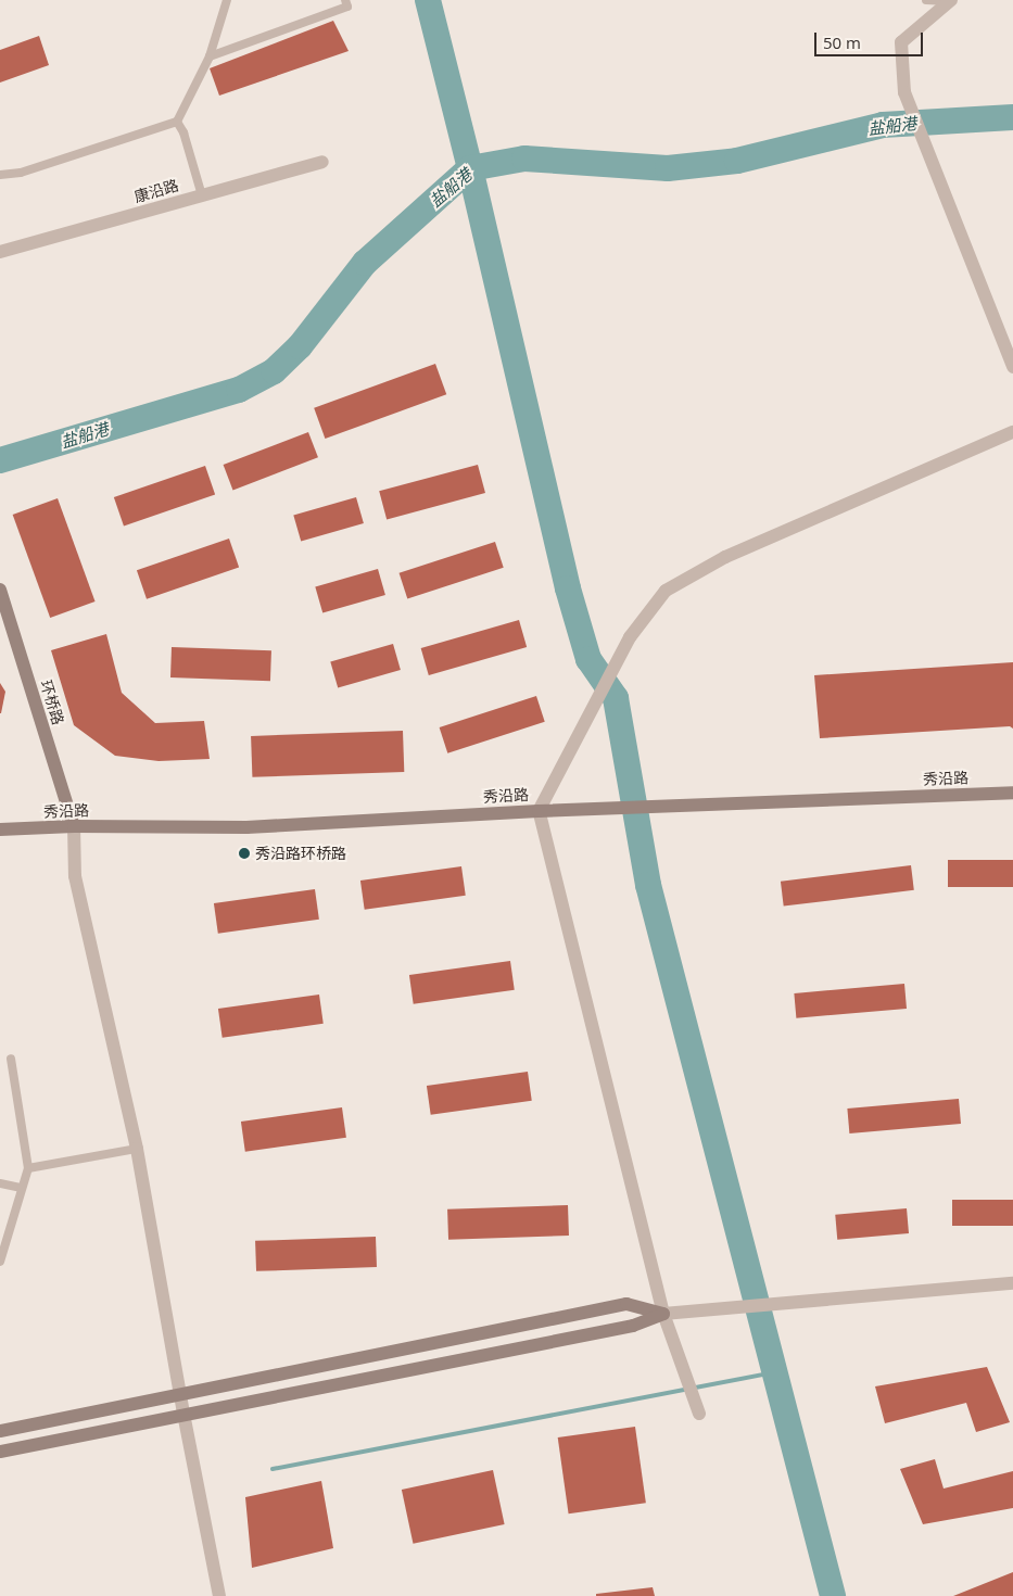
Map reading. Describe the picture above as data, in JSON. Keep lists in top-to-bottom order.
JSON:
{
  "streets": {
    "street": ["康沿路", "环桥路", "秀沿路"]
  },
  "crossings": [
    ["环桥路", "秀沿路"]
  ],
  "water": ["盐船港"],
  "places": ["秀沿路环桥路"],
  "scale_bar": "50 m"
}
